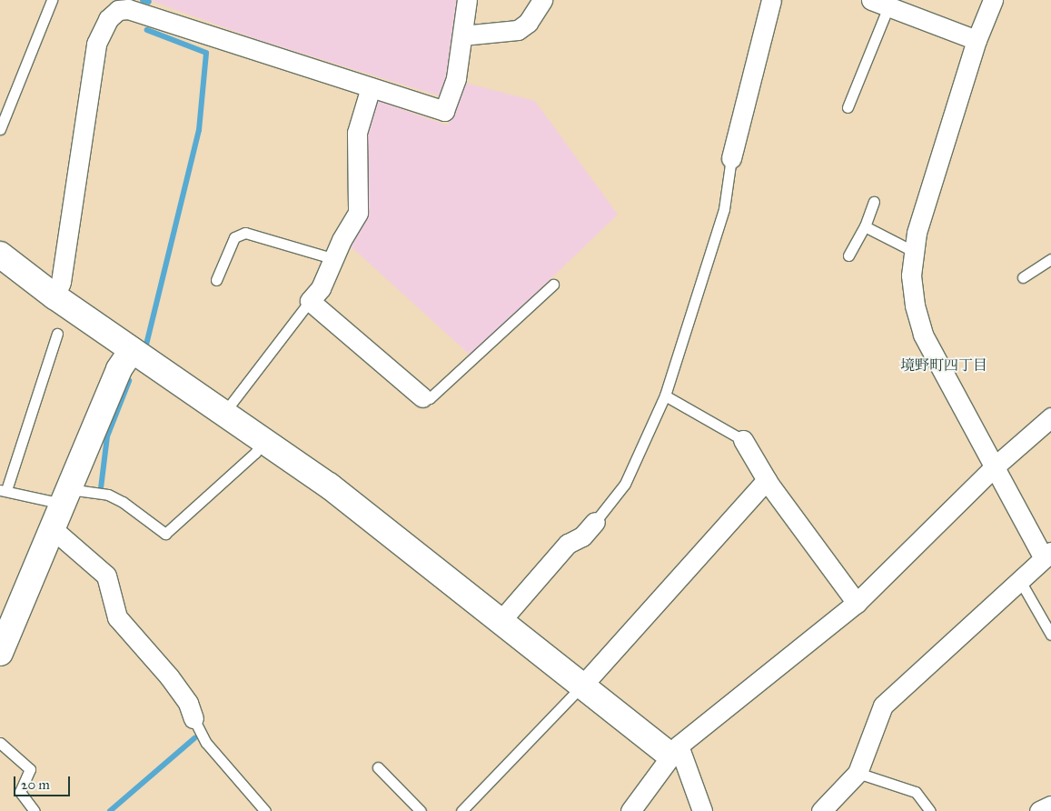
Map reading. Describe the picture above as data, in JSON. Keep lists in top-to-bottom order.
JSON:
{
  "districts": ["境野町四丁目"],
  "scale_bar": "20 m"
}
